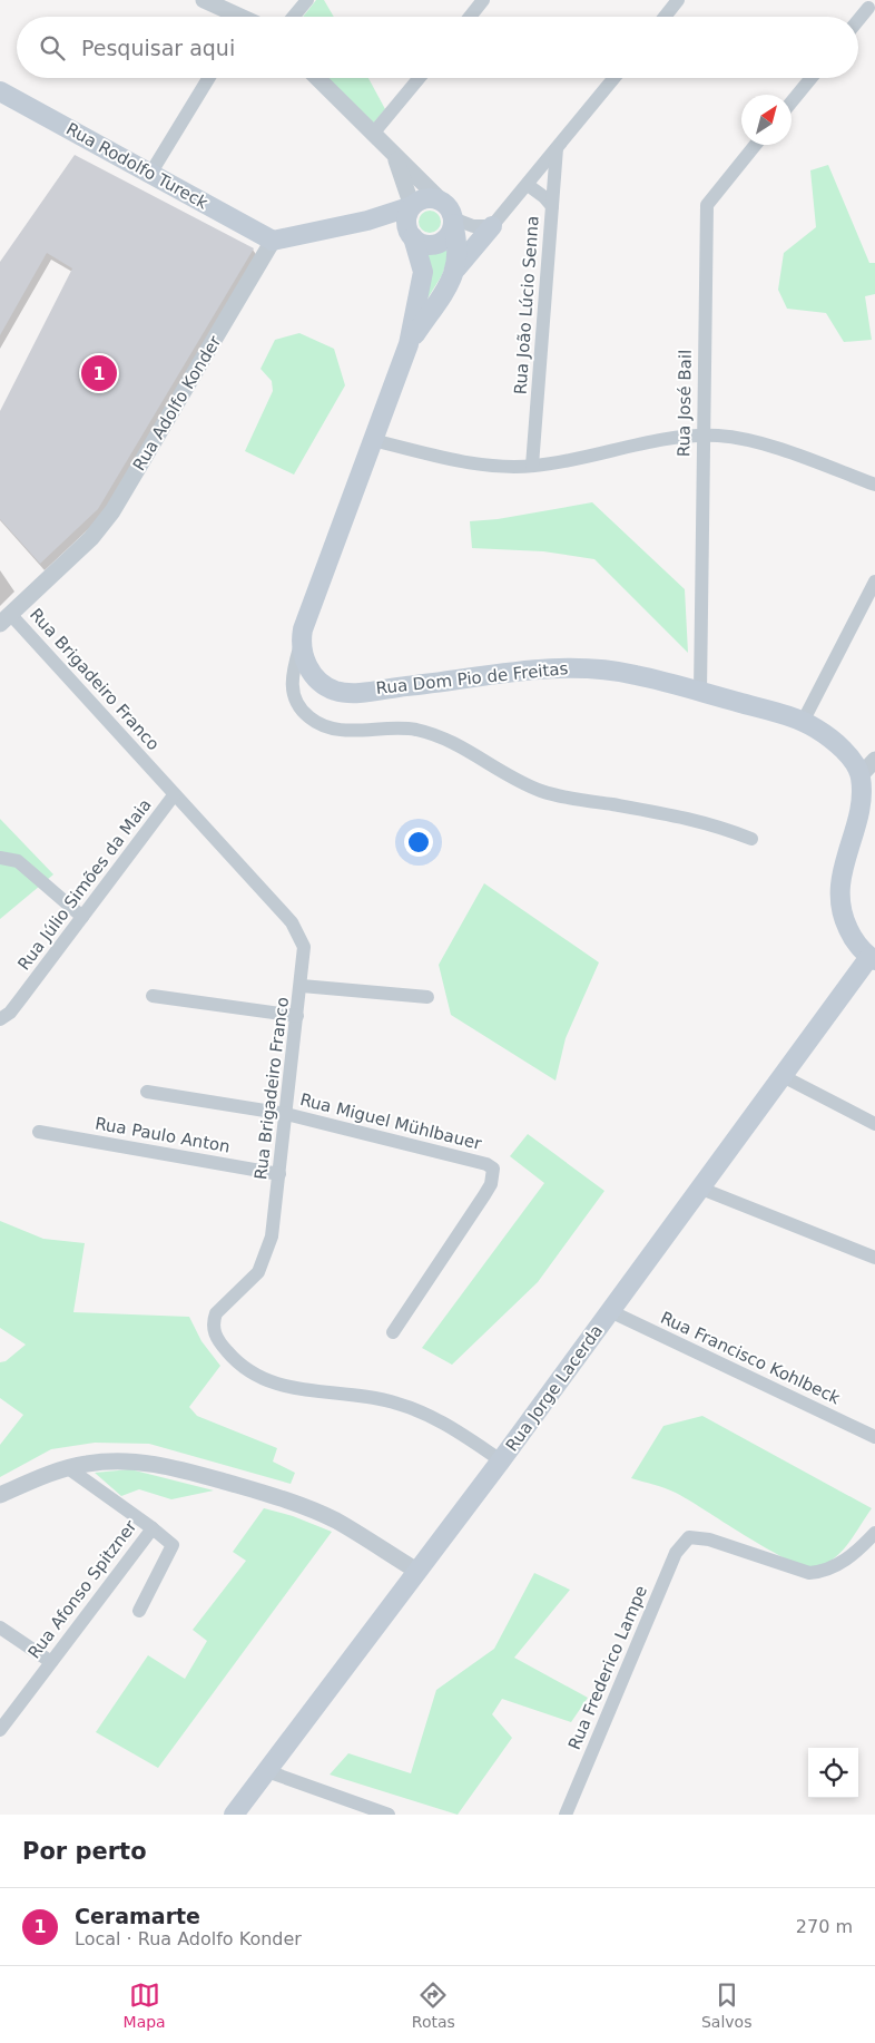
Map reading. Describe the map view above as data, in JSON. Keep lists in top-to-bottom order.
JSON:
{
  "streets": {
    "main road": ["Rua Rodolfo Tureck", "Rua Dom Pio de Freitas", "Rua Jorge Lacerda"],
    "street": [
      "Rua João Lúcio Senna",
      "Rua Adolfo Konder",
      "Rua José Bail",
      "Rua Brigadeiro Franco",
      "Rua Júlio Simões da Maia",
      "Rua Miguel Mühlbauer",
      "Rua Paulo Anton",
      "Rua Francisco Kohlbeck",
      "Rua Afonso Spitzner",
      "Rua Frederico Lampe"
    ]
  },
  "crossings": [
    ["Rua Rodolfo Tureck", "Rua Adolfo Konder"],
    ["Rua Adolfo Konder", "Rua Brigadeiro Franco"],
    ["Rua José Bail", "Rua Dom Pio de Freitas"],
    ["Rua Brigadeiro Franco", "Rua Júlio Simões da Maia"],
    ["Rua Brigadeiro Franco", "Rua Miguel Mühlbauer"],
    ["Rua Brigadeiro Franco", "Rua Paulo Anton"],
    ["Rua Brigadeiro Franco", "Rua Jorge Lacerda"],
    ["Rua Francisco Kohlbeck", "Rua Jorge Lacerda"]
  ],
  "north": "top right",
  "page": {
    "search": "Pesquisar aqui",
    "pins": "1",
    "heading": "Por perto",
    "list": [
      {
        "mark": "1",
        "name": "Ceramarte",
        "note": "Local · Rua Adolfo Konder",
        "value": "270 m"
      }
    ],
    "nav": ["Mapa", "Rotas", "Salvos"]
  }
}
